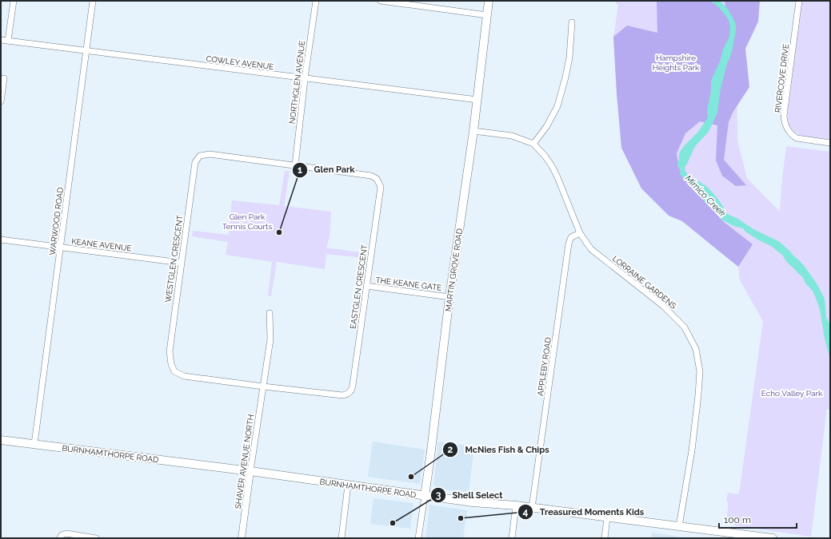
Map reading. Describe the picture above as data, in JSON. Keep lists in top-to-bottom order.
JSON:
{
  "streets": {
    "main road": ["MARTIN GROVE ROAD", "BURNHAMTHORPE ROAD"],
    "street": [
      "COWLEY AVENUE",
      "RIVERCOVE DRIVE",
      "NORTHGLEN AVENUE",
      "WARWOOD ROAD",
      "KEANE AVENUE",
      "WESTGLEN CRESCENT",
      "LORRAINE GARDENS",
      "THE KEANE GATE",
      "EASTGLEN CRESCENT",
      "APPLEBY ROAD",
      "SHAVER AVENUE NORTH"
    ]
  },
  "crossings": [
    ["COWLEY AVENUE", "NORTHGLEN AVENUE"],
    ["COWLEY AVENUE", "WARWOOD ROAD"],
    ["COWLEY AVENUE", "MARTIN GROVE ROAD"],
    ["NORTHGLEN AVENUE", "WESTGLEN CRESCENT"],
    ["NORTHGLEN AVENUE", "EASTGLEN CRESCENT"],
    ["WARWOOD ROAD", "KEANE AVENUE"],
    ["WARWOOD ROAD", "BURNHAMTHORPE ROAD"],
    ["KEANE AVENUE", "WESTGLEN CRESCENT"],
    ["WESTGLEN CRESCENT", "EASTGLEN CRESCENT"],
    ["WESTGLEN CRESCENT", "SHAVER AVENUE NORTH"],
    ["MARTIN GROVE ROAD", "LORRAINE GARDENS"],
    ["MARTIN GROVE ROAD", "THE KEANE GATE"],
    ["MARTIN GROVE ROAD", "BURNHAMTHORPE ROAD"],
    ["LORRAINE GARDENS", "APPLEBY ROAD"],
    ["LORRAINE GARDENS", "BURNHAMTHORPE ROAD"],
    ["THE KEANE GATE", "EASTGLEN CRESCENT"],
    ["EASTGLEN CRESCENT", "SHAVER AVENUE NORTH"],
    ["APPLEBY ROAD", "BURNHAMTHORPE ROAD"],
    ["BURNHAMTHORPE ROAD", "SHAVER AVENUE NORTH"]
  ],
  "water": ["Mimico Creek"],
  "parks": ["Hampshire Heights Park", "Glen Park Tennis Courts", "Echo Valley Park"],
  "places": [
    "Glen Park",
    "McNies Fish & Chips",
    "Treasured Moments Kids",
    "Shell Select"
  ],
  "scale_bar": "100 m"
}
